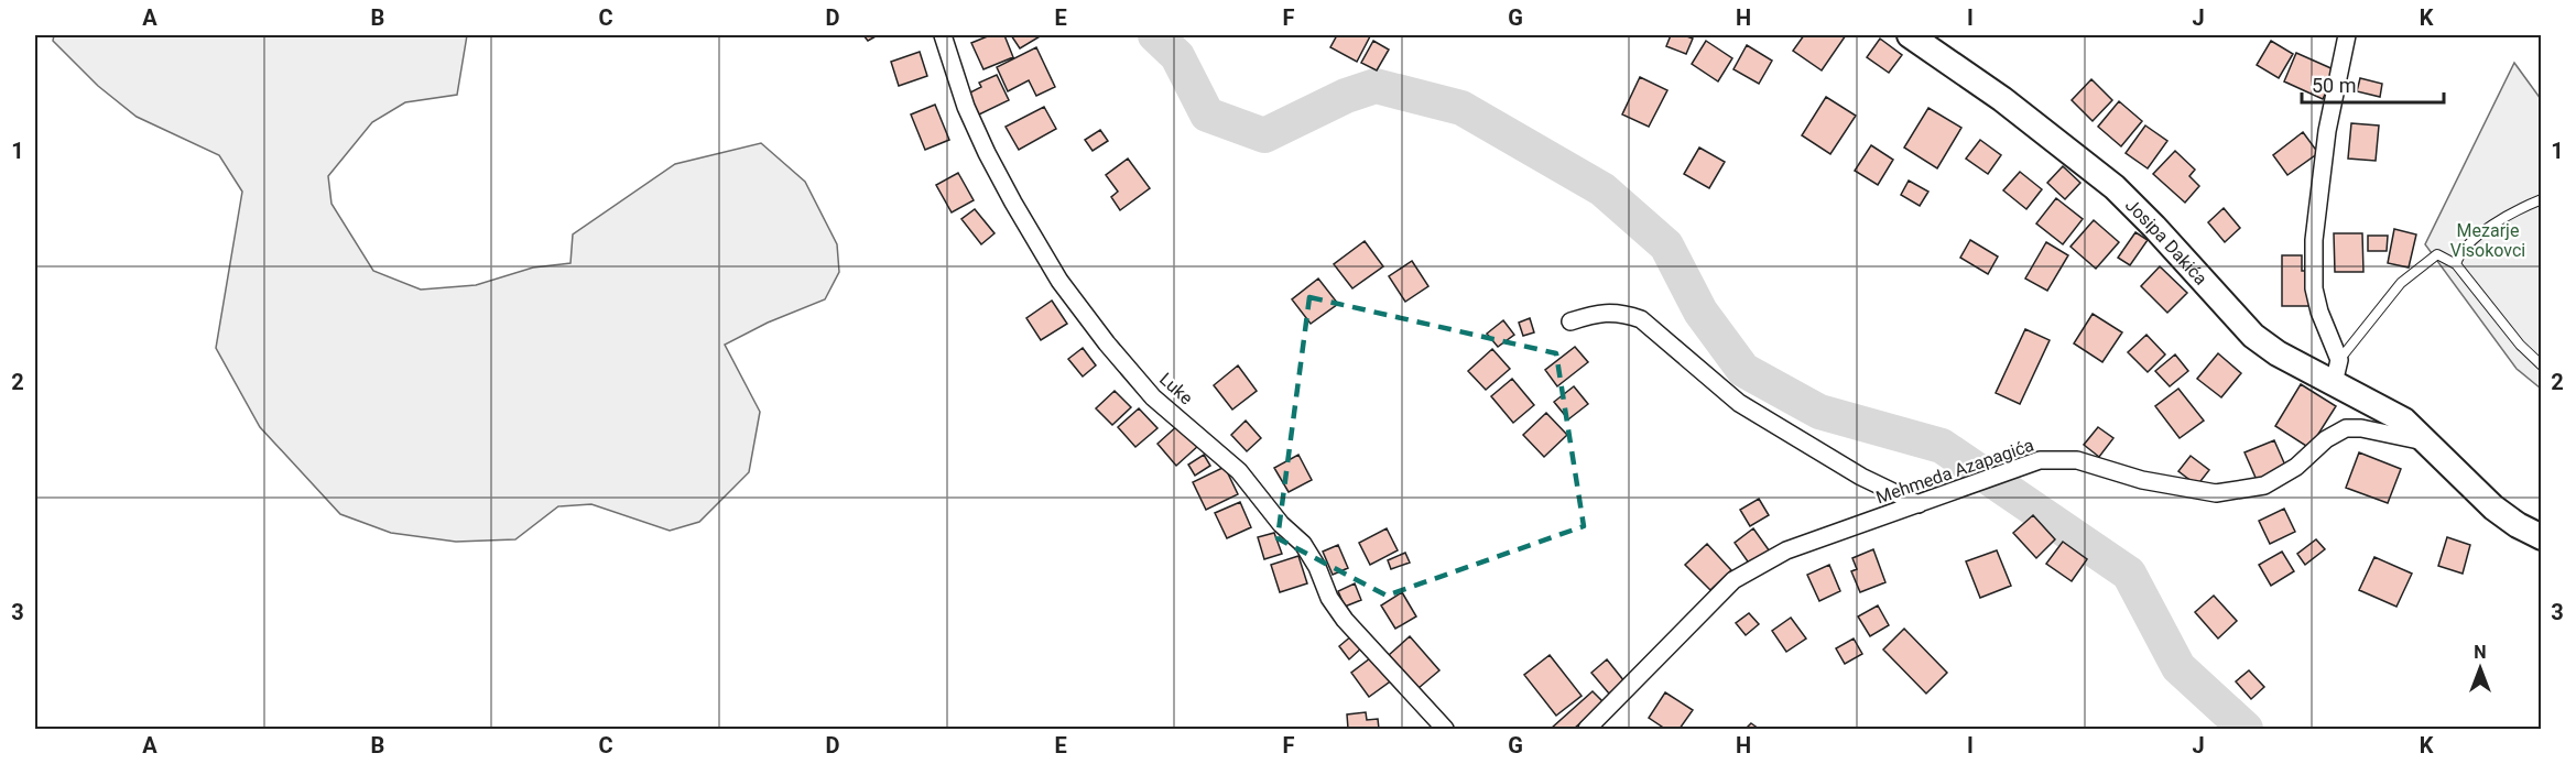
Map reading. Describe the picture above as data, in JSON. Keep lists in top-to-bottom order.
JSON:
{
  "streets": {
    "main road": ["Josipa Dakića"],
    "street": ["Luke", "Mehmeda Azapagića"]
  },
  "crossings": [
    ["Josipa Dakića", "Mehmeda Azapagića"]
  ],
  "parks": ["Mezarje Visokovci"],
  "scale_bar": "50 m",
  "north": "top",
  "grid": {
    "columns": [
      "A",
      "B",
      "C",
      "D",
      "E",
      "F",
      "G",
      "H",
      "I",
      "J",
      "K"
    ],
    "rows": ["1", "2", "3"]
  }
}
